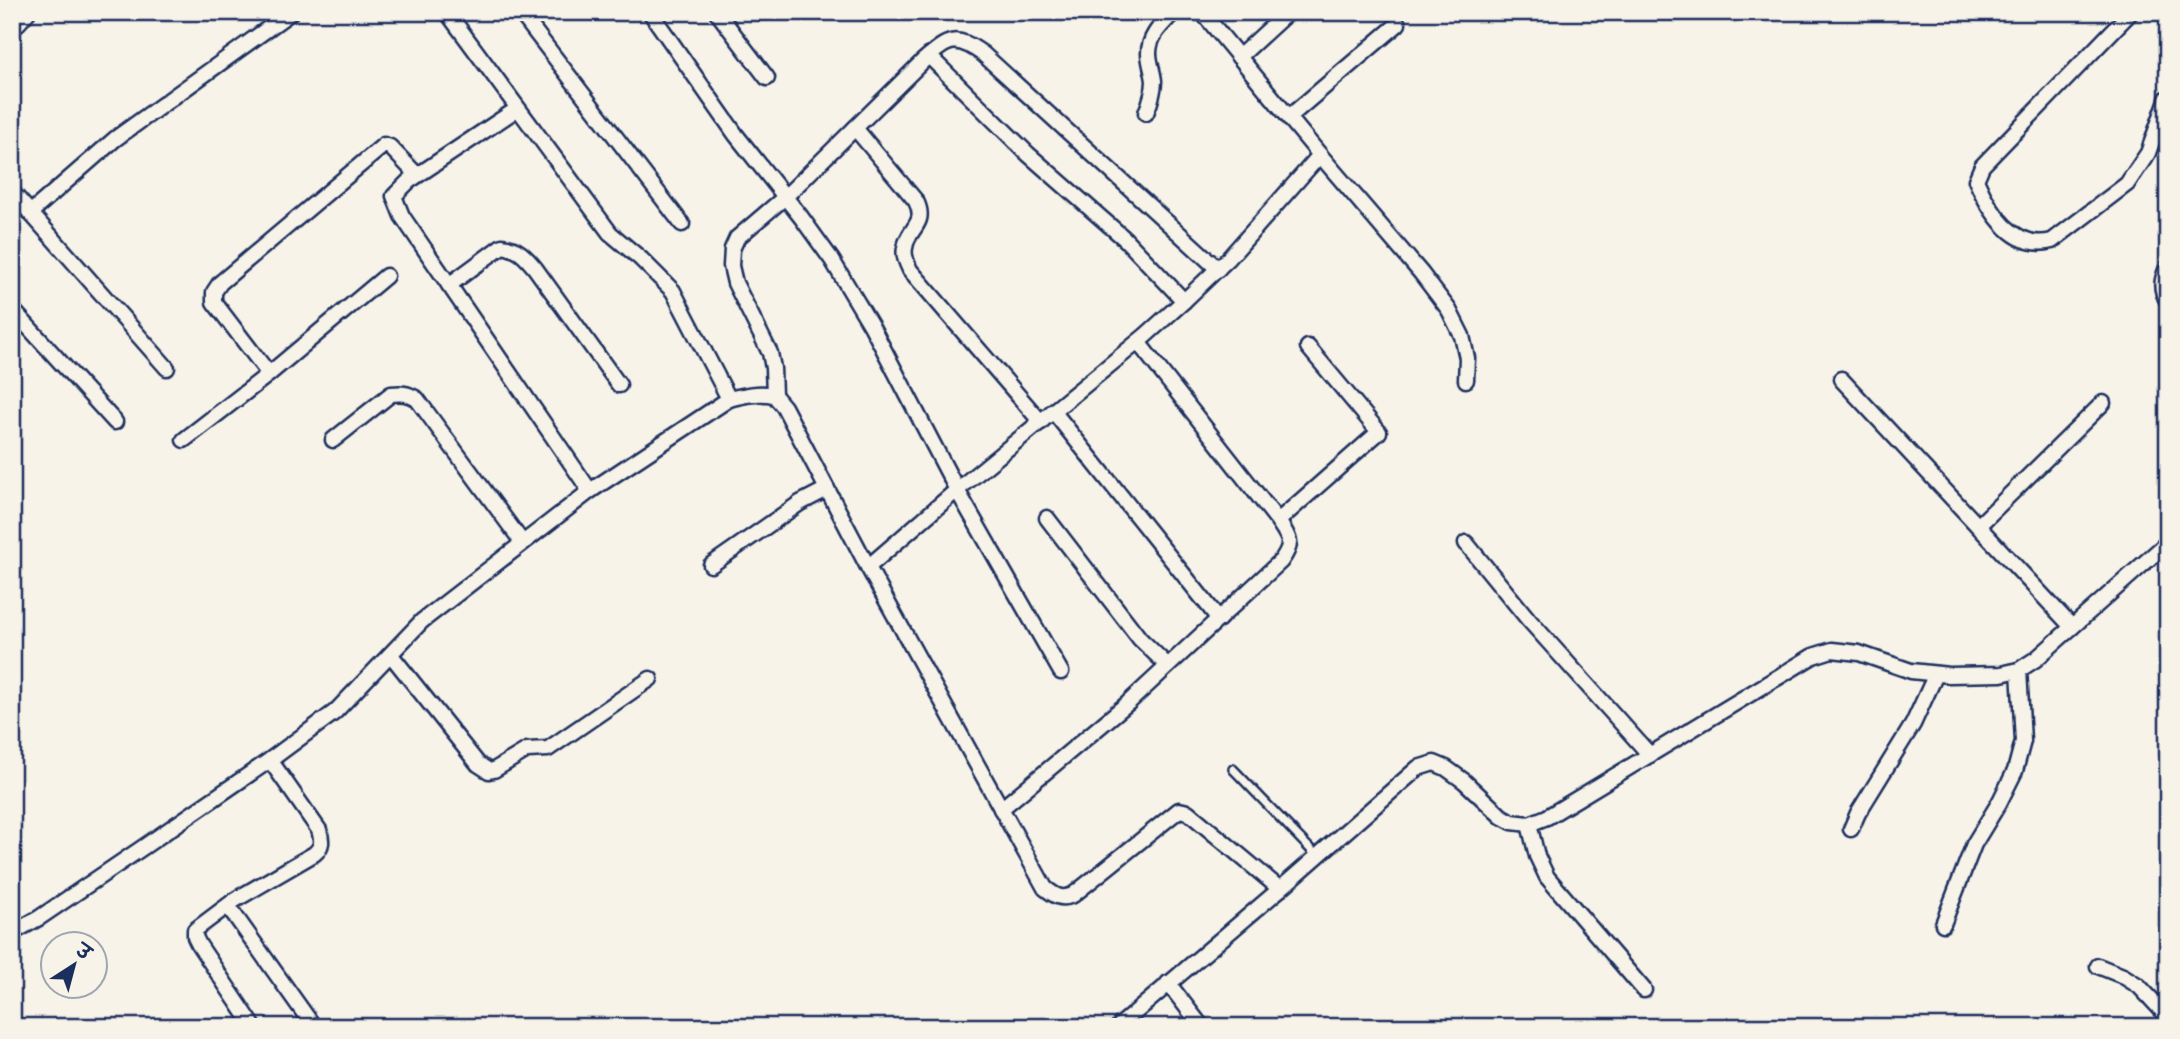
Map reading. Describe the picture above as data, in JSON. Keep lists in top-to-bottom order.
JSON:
{
  "north": "top right"
}
